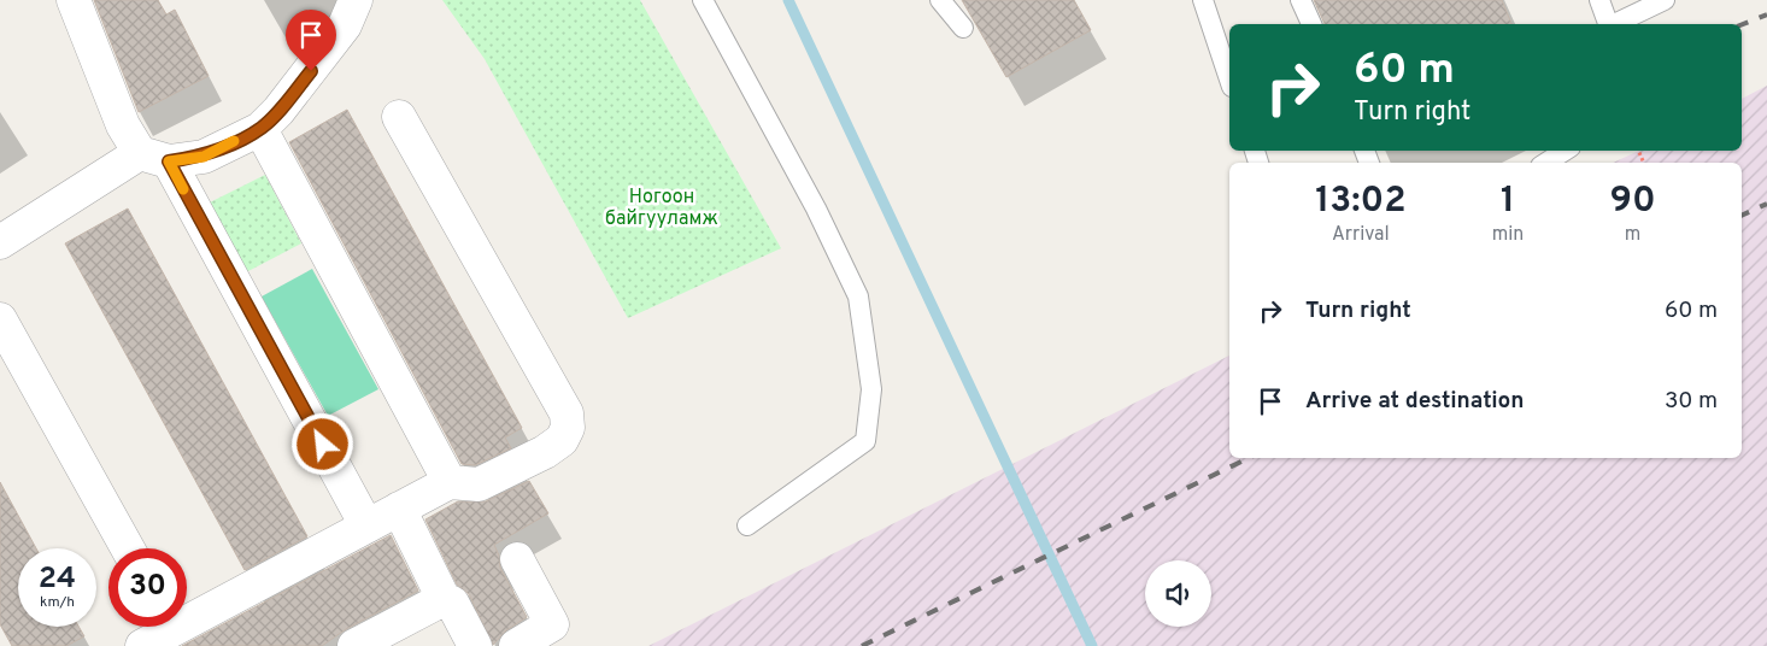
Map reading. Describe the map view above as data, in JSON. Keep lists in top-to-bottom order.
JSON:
{
  "parks": ["Ногоон байгууламж"],
  "page": {
    "turn": ["60 m", "Turn right"],
    "eta": [
      "13:02",
      "Arrival",
      "1",
      "min",
      "90",
      "m"
    ],
    "list": [
      {
        "name": "Turn right",
        "value": "60 m"
      },
      {
        "name": "Arrive at destination",
        "value": "30 m"
      }
    ],
    "speed": "24 km/h",
    "limit": "30"
  }
}
